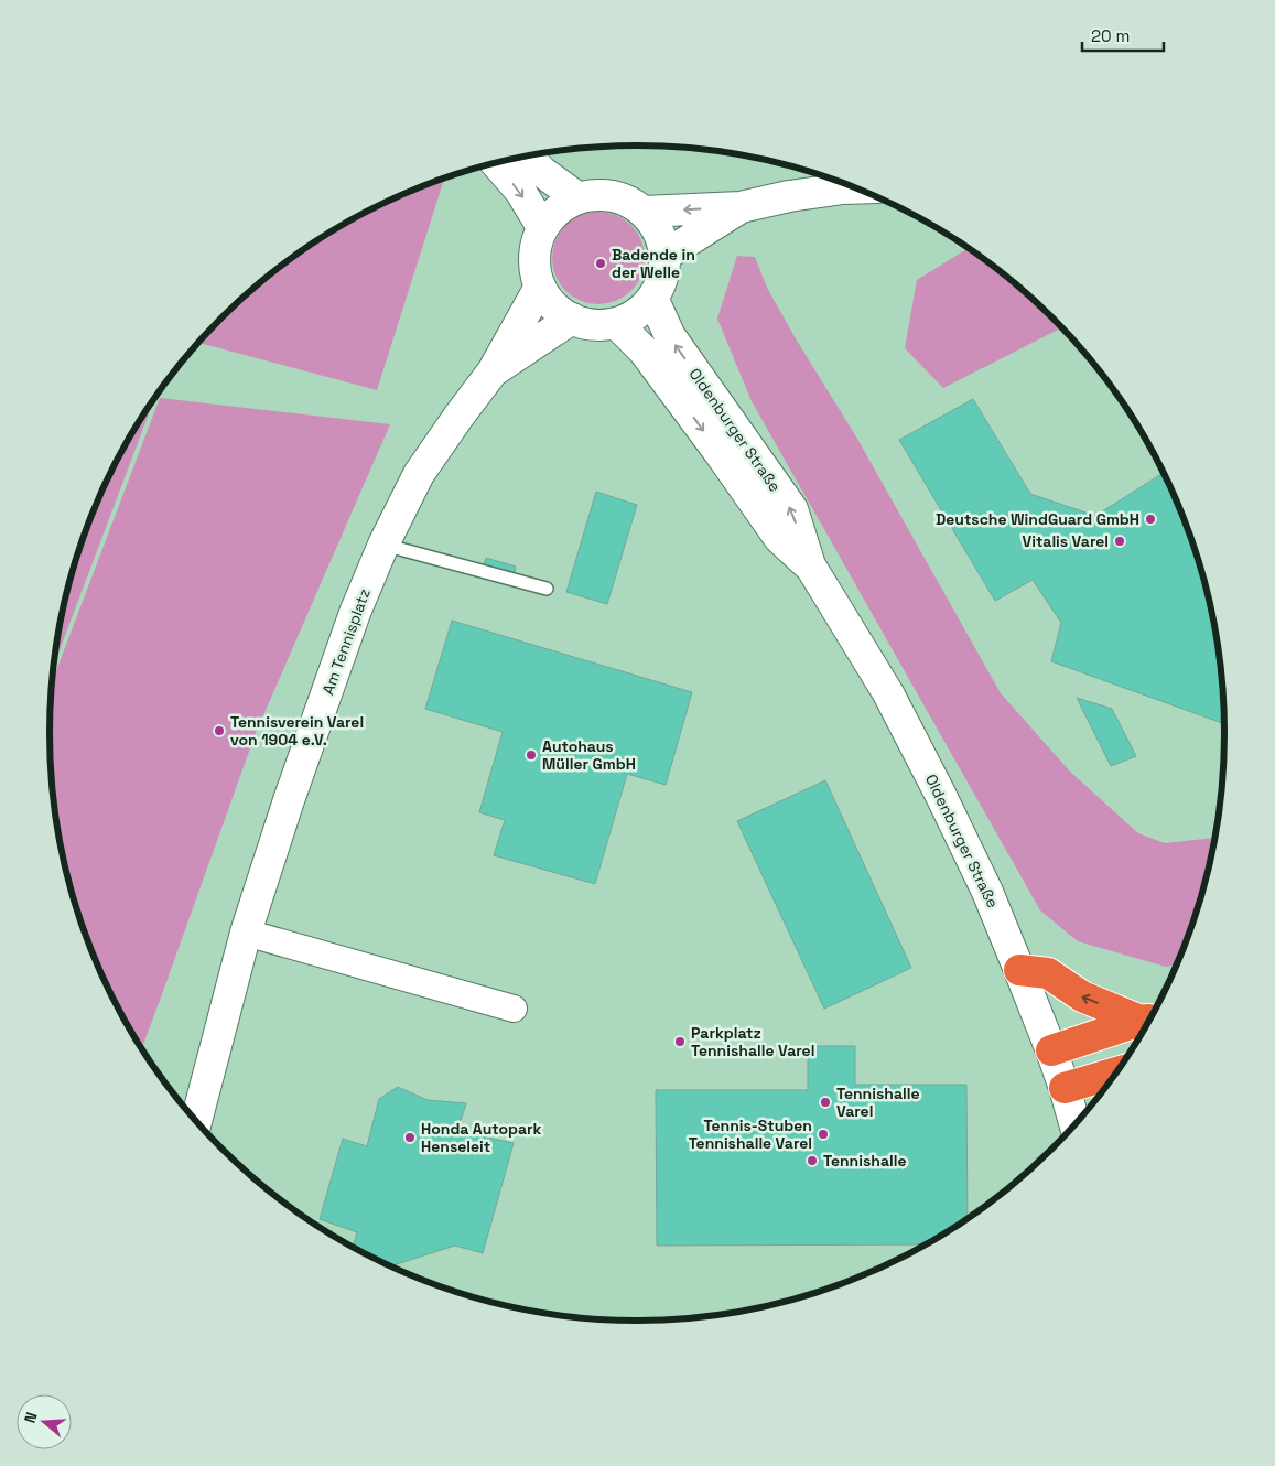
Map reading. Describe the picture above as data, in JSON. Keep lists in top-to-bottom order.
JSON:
{
  "streets": {
    "main road": ["Oldenburger Straße", "Am Tennisplatz"]
  },
  "crossings": [
    ["Oldenburger Straße", "Am Tennisplatz"]
  ],
  "places": [
    "Badende in der Welle",
    "Deutsche WindGuard GmbH",
    "Vitalis Varel",
    "Tennisverein Varel von 1904 e.V.",
    "Autohaus Müller GmbH",
    "Parkplatz Tennishalle Varel",
    "Tennishalle Varel",
    "Tennis-Stuben Tennishalle Varel",
    "Honda Autopark Henseleit",
    "Tennishalle"
  ],
  "scale_bar": "20 m",
  "north": "left"
}
